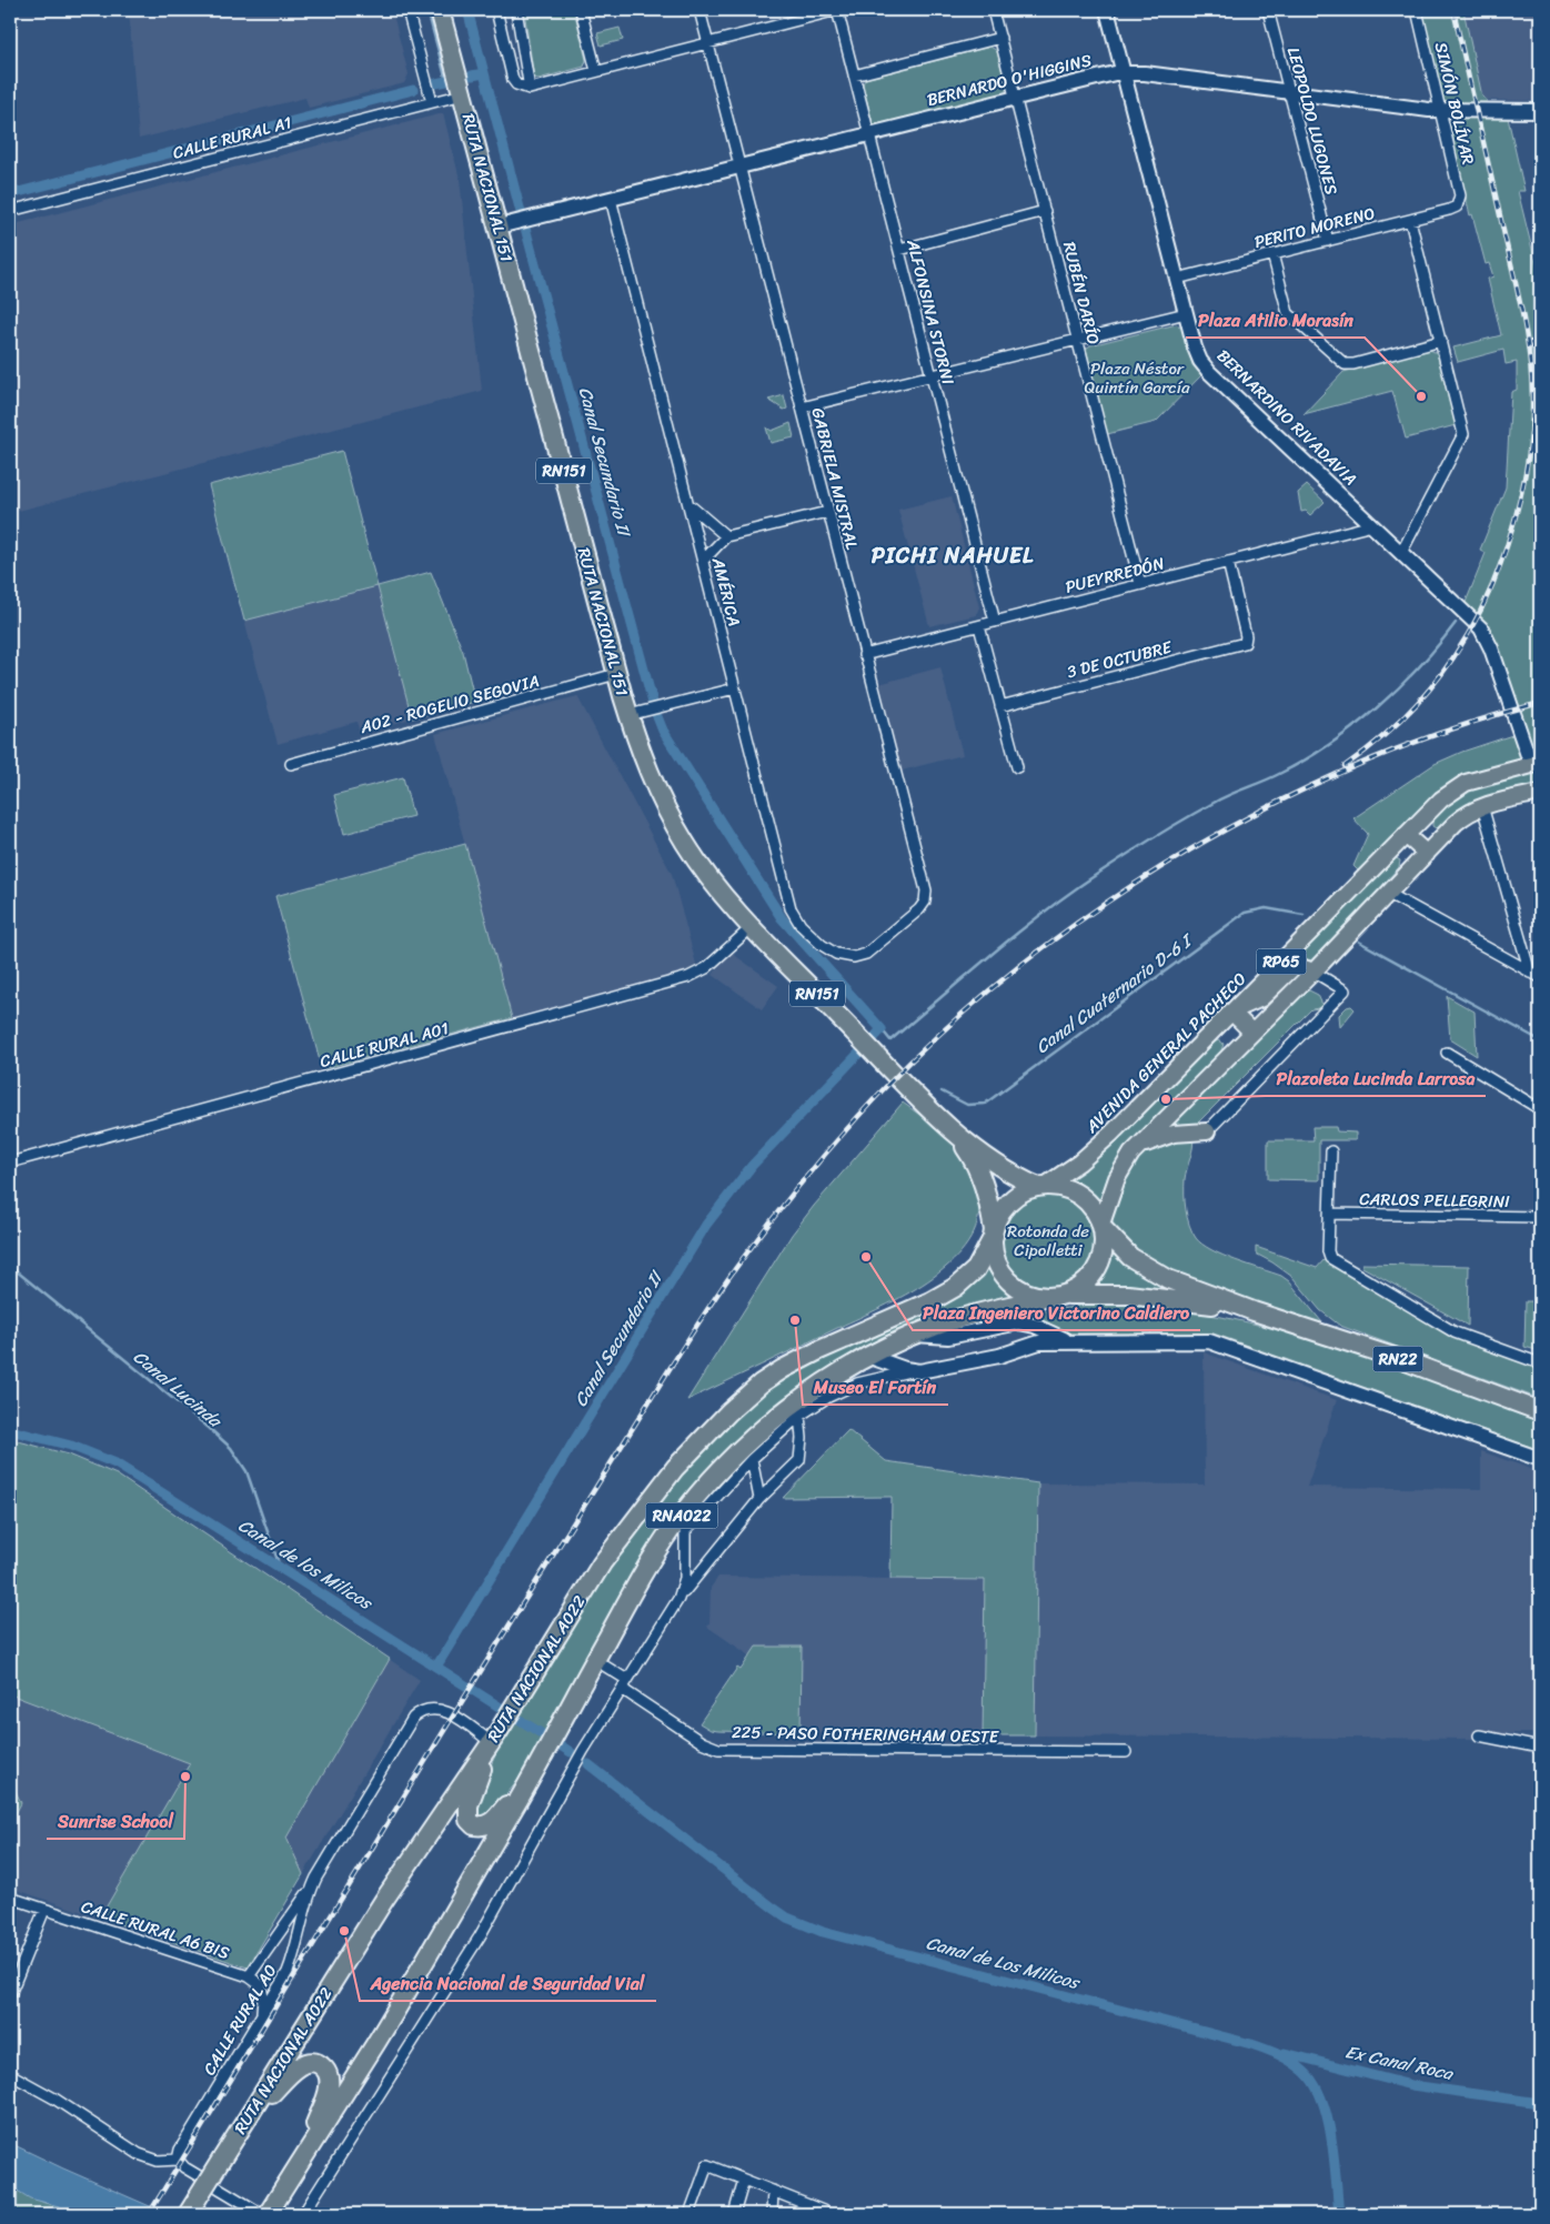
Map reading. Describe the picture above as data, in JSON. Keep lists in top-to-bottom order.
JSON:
{
  "streets": {
    "highway": [
      "RUTA NACIONAL 151",
      "RN151",
      "RN22",
      "RNA022",
      "RUTA NACIONAL A022"
    ],
    "main road": [
      "BERNARDO O'HIGGINS",
      "BERNARDINO RIVADAVIA",
      "RP65",
      "AVENIDA GENERAL PACHECO"
    ],
    "street": [
      "SIMÓN BOLÍVAR",
      "LEOPOLDO LUGONES",
      "CALLE RURAL A1",
      "PERITO MORENO",
      "RUBÉN DARÍO",
      "ALFONSINA STORNI",
      "GABRIELA MISTRAL",
      "PUEYRREDÓN",
      "AMÉRICA",
      "3 DE OCTUBRE",
      "A02 - ROGELIO SEGOVIA",
      "CALLE RURAL A01",
      "CARLOS PELLEGRINI",
      "225 - PASO FOTHERINGHAM OESTE",
      "CALLE RURAL A6 BIS",
      "CALLE RURAL A0"
    ]
  },
  "crossings": [
    ["BERNARDO O'HIGGINS", "SIMÓN BOLÍVAR"],
    ["BERNARDO O'HIGGINS", "LEOPOLDO LUGONES"],
    ["BERNARDO O'HIGGINS", "RUTA NACIONAL 151"],
    ["BERNARDO O'HIGGINS", "RUBÉN DARÍO"],
    ["BERNARDO O'HIGGINS", "ALFONSINA STORNI"],
    ["BERNARDO O'HIGGINS", "BERNARDINO RIVADAVIA"],
    ["BERNARDO O'HIGGINS", "GABRIELA MISTRAL"],
    ["BERNARDO O'HIGGINS", "AMÉRICA"],
    ["SIMÓN BOLÍVAR", "PERITO MORENO"],
    ["LEOPOLDO LUGONES", "PERITO MORENO"],
    ["CALLE RURAL A1", "RUTA NACIONAL 151"],
    ["RUTA NACIONAL 151", "A02 - ROGELIO SEGOVIA"],
    ["RUTA NACIONAL 151", "RP65"],
    ["RUTA NACIONAL 151", "CALLE RURAL A01"],
    ["RUTA NACIONAL 151", "AVENIDA GENERAL PACHECO"],
    ["RUTA NACIONAL 151", "RN22"],
    ["RUTA NACIONAL 151", "RNA022"],
    ["RUTA NACIONAL 151", "RUTA NACIONAL A022"],
    ["PERITO MORENO", "BERNARDINO RIVADAVIA"],
    ["RUBÉN DARÍO", "PUEYRREDÓN"],
    ["ALFONSINA STORNI", "PUEYRREDÓN"],
    ["BERNARDINO RIVADAVIA", "PUEYRREDÓN"],
    ["BERNARDINO RIVADAVIA", "AVENIDA GENERAL PACHECO"],
    ["GABRIELA MISTRAL", "PUEYRREDÓN"],
    ["GABRIELA MISTRAL", "AMÉRICA"],
    ["PUEYRREDÓN", "3 DE OCTUBRE"],
    ["RP65", "AVENIDA GENERAL PACHECO"],
    ["RP65", "RN22"],
    ["RP65", "RNA022"],
    ["RP65", "RUTA NACIONAL A022"],
    ["AVENIDA GENERAL PACHECO", "RN22"],
    ["AVENIDA GENERAL PACHECO", "RNA022"],
    ["AVENIDA GENERAL PACHECO", "RUTA NACIONAL A022"],
    ["RN22", "RNA022"],
    ["RN22", "RUTA NACIONAL A022"],
    ["RNA022", "RUTA NACIONAL A022"],
    ["RNA022", "225 - PASO FOTHERINGHAM OESTE"],
    ["RUTA NACIONAL A022", "CALLE RURAL A0"],
    ["CALLE RURAL A6 BIS", "CALLE RURAL A0"]
  ],
  "districts": ["PICHI NAHUEL"],
  "water": [
    "Canal Secundario II",
    "Canal Cuaternario D-6 I",
    "Canal Lucinda",
    "Canal de los Milicos",
    "Canal de Los Milicos",
    "Ex Canal Roca"
  ],
  "parks": ["Plaza Néstor Quintín García", "Rotonda de Cipolletti"],
  "places": [
    "Plaza Atilio Morasín",
    "Plazoleta Lucinda Larrosa",
    "Plaza Ingeniero Victorino Caldiero",
    "Museo El Fortín",
    "Sunrise School",
    "Agencia Nacional de Seguridad Vial"
  ]
}
